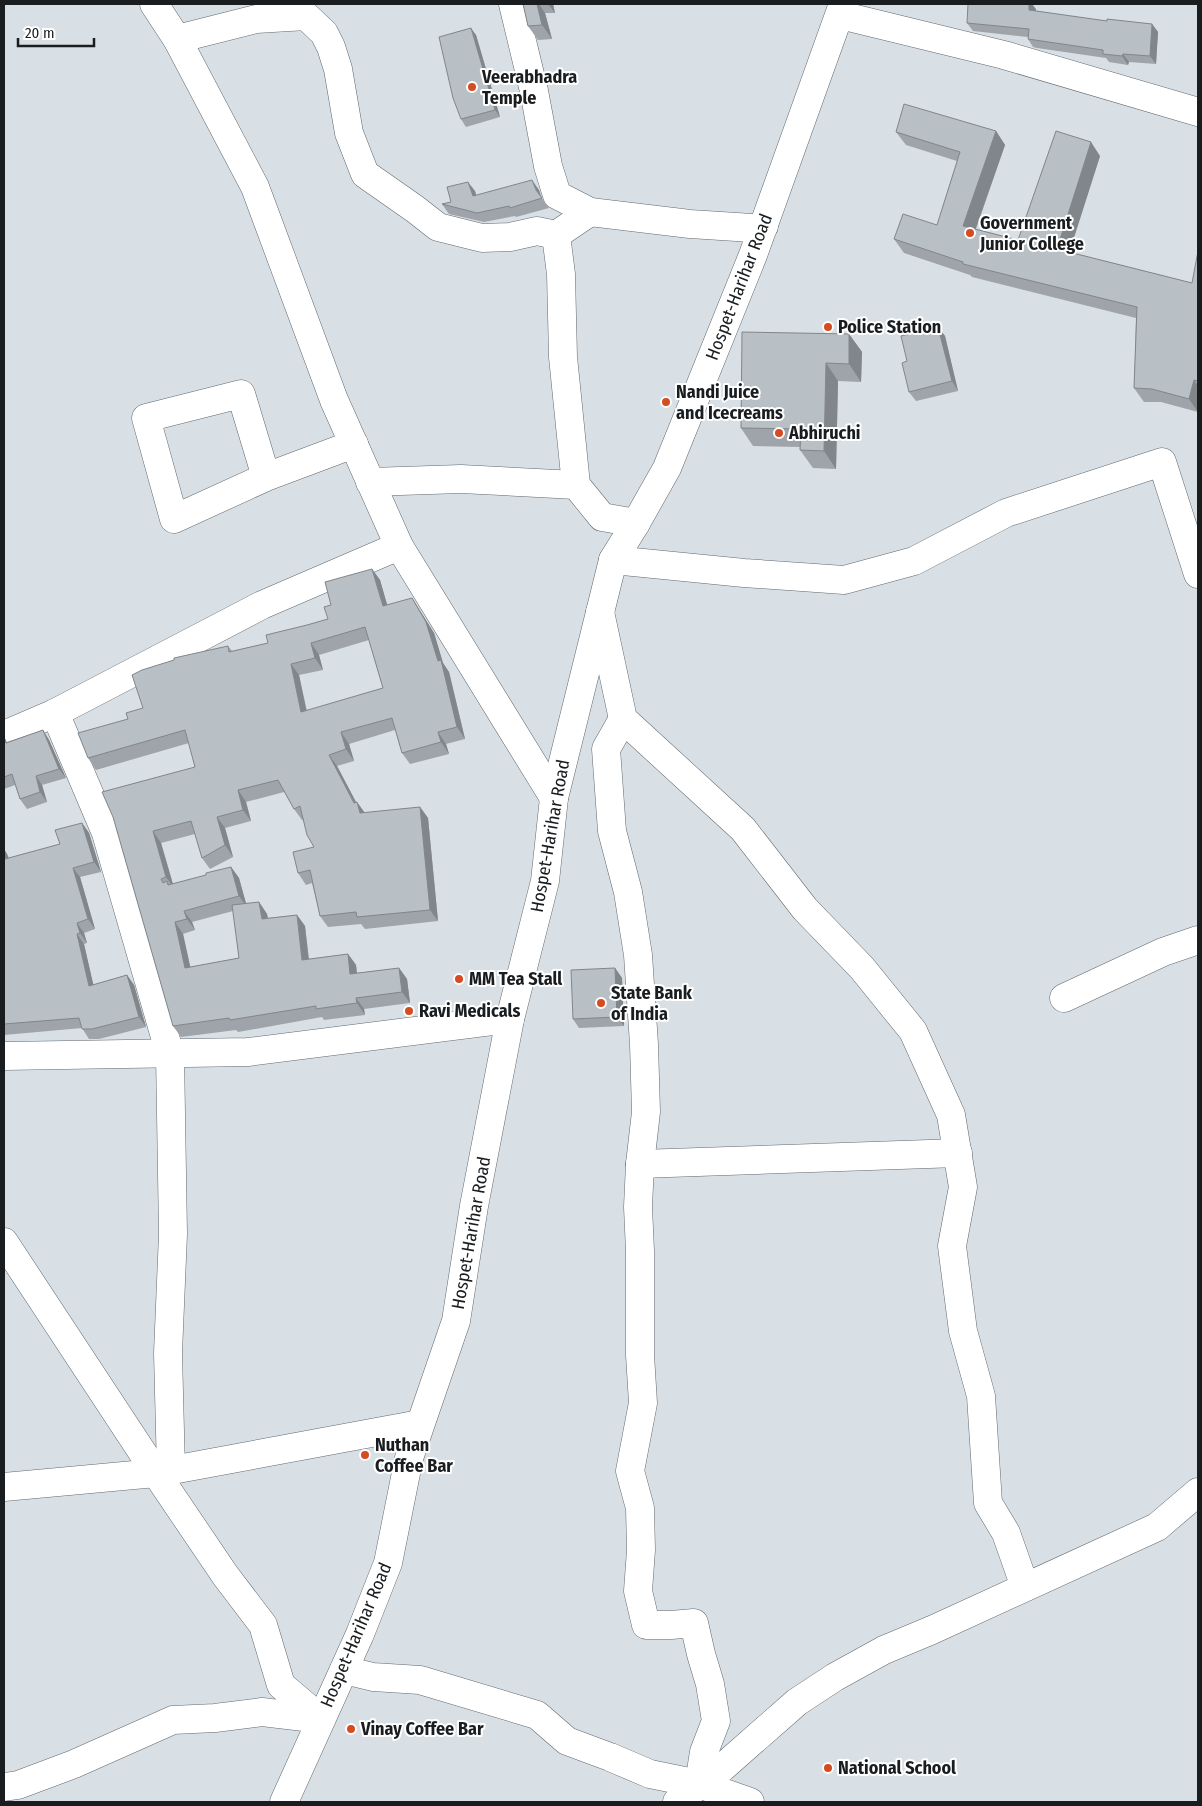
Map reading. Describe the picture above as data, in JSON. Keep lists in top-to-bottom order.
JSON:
{
  "streets": {
    "street": ["Hospet-Harihar Road"]
  },
  "places": [
    "Veerabhadra Temple",
    "Government Junior College",
    "Police Station",
    "Nandi Juice and Icecreams",
    "Abhiruchi",
    "MM Tea Stall",
    "State Bank of India",
    "Ravi Medicals",
    "Nuthan Coffee Bar",
    "Vinay Coffee Bar",
    "National School"
  ],
  "scale_bar": "20 m"
}
